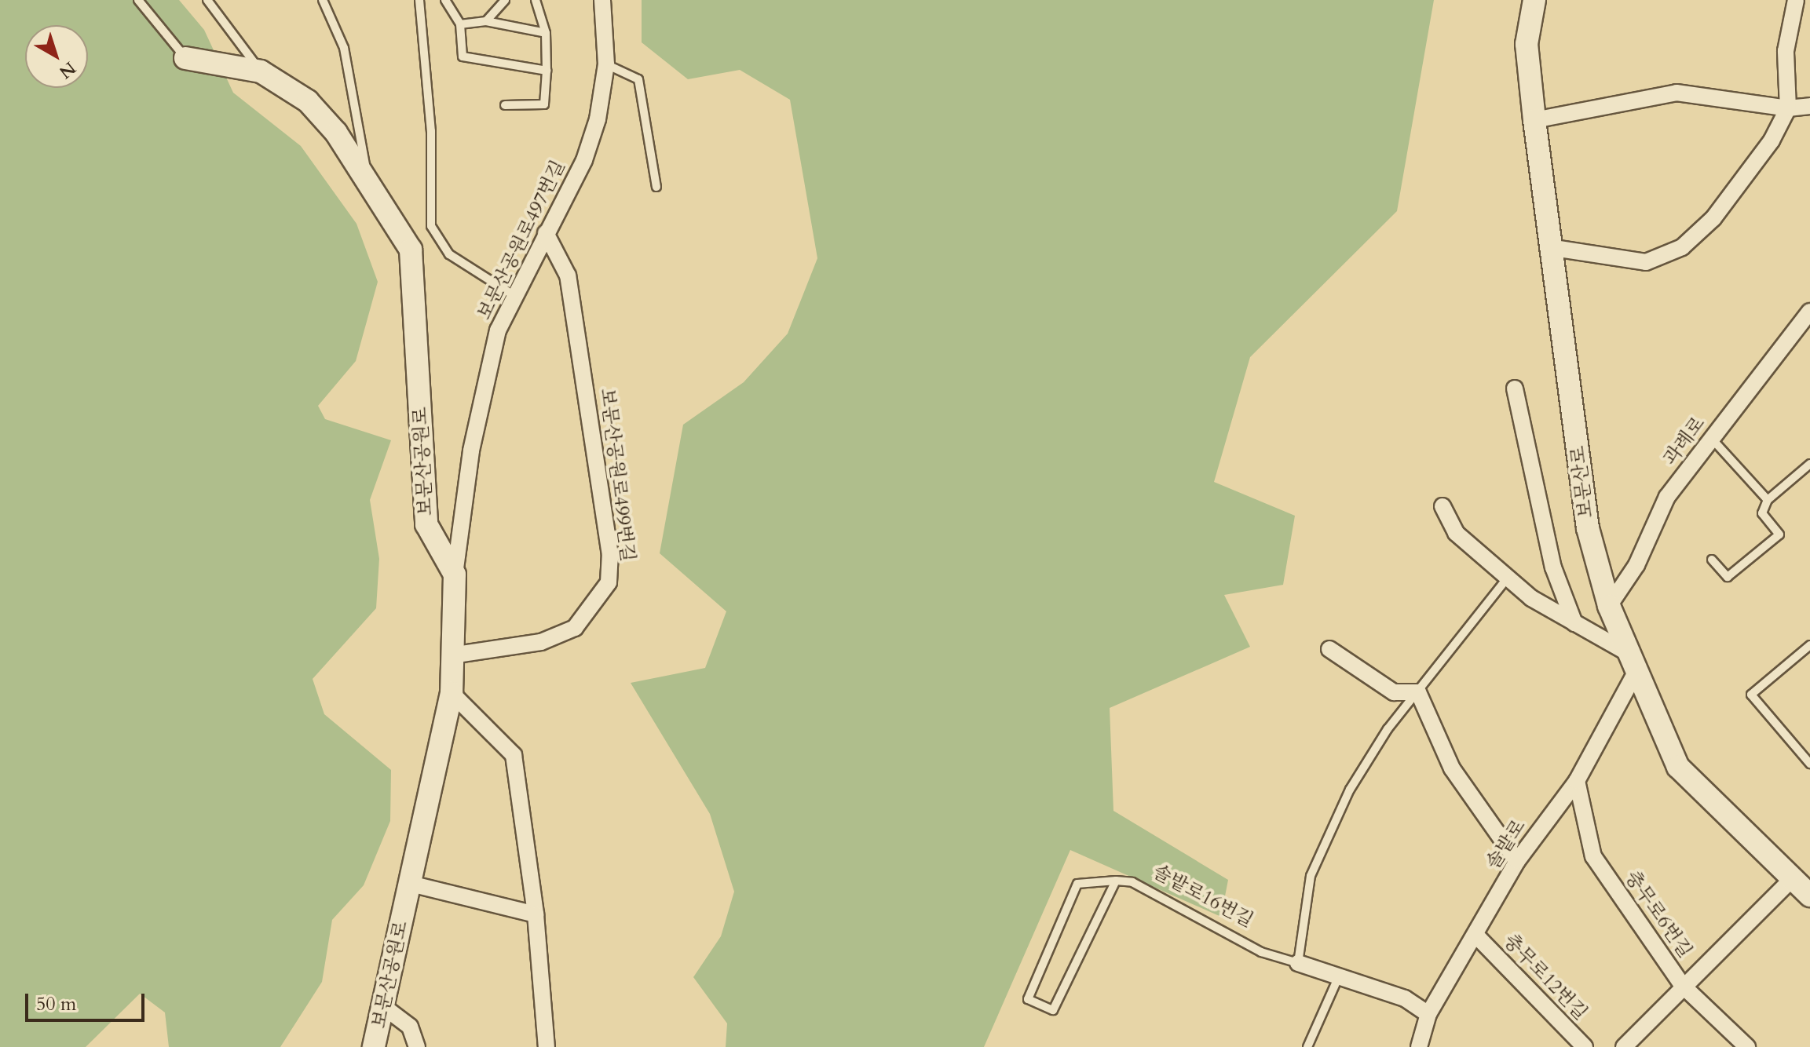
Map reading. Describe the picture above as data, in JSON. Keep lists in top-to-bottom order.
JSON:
{
  "streets": {
    "main road": ["보문산공원로", "보문산로"],
    "street": [
      "보문산공원로497번길",
      "과례로",
      "보문산공원로499번길",
      "솔밭로",
      "솔밭로16번길",
      "충무로6번길",
      "충무로12번길"
    ]
  },
  "crossings": [
    ["보문산공원로497번길", "보문산공원로"],
    ["보문산공원로497번길", "보문산공원로499번길"],
    ["과례로", "보문산로"],
    ["보문산공원로", "보문산공원로499번길"],
    ["보문산로", "솔밭로"],
    ["솔밭로", "솔밭로16번길"],
    ["솔밭로", "충무로6번길"],
    ["솔밭로", "충무로12번길"]
  ],
  "scale_bar": "50 m",
  "north": "bottom right"
}
